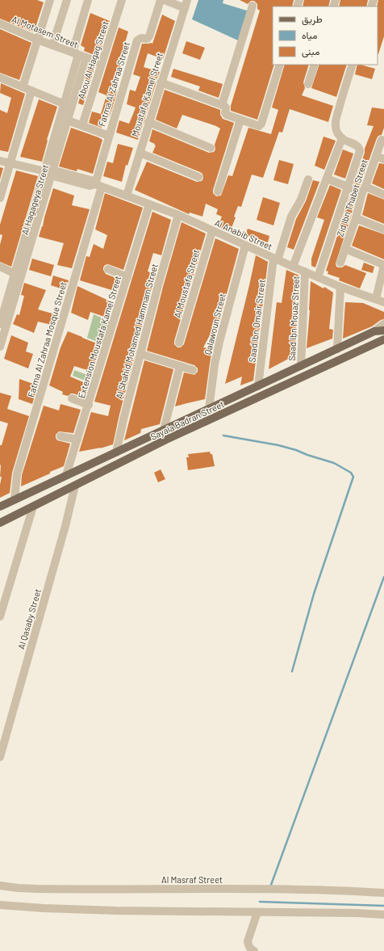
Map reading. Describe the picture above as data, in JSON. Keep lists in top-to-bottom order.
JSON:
{
  "streets": {
    "main road": ["Sayala Badran Street"],
    "street": [
      "Al Motasem Street",
      "Abou Al Hagag Street",
      "Fatma Al Zahraa Street",
      "Moustafa Kamel Street",
      "Zid Ibn Thabet Street",
      "Al Hagageya Street",
      "Al Anabib Street",
      "Al Moustafa Street",
      "Saad Ibn Mouaz Street",
      "Saad Ibn Omair Street",
      "Qalawoun Street",
      "Al Shahid Mohamed Hammam Street",
      "Extension Moustafa Kamel Street",
      "Fatma Al Zahraa Mosque Street",
      "Al Qasaby Street",
      "Al Masraf Street"
    ]
  },
  "crossings": [
    ["Al Motasem Street", "Abou Al Hagag Street"],
    ["Al Motasem Street", "Al Hagageya Street"],
    ["Fatma Al Zahraa Street", "Al Anabib Street"],
    ["Fatma Al Zahraa Street", "Fatma Al Zahraa Mosque Street"],
    ["Moustafa Kamel Street", "Al Anabib Street"],
    ["Al Hagageya Street", "Al Anabib Street"],
    ["Al Anabib Street", "Al Moustafa Street"],
    ["Al Anabib Street", "Saad Ibn Mouaz Street"],
    ["Al Anabib Street", "Saad Ibn Omair Street"],
    ["Al Anabib Street", "Qalawoun Street"],
    ["Al Anabib Street", "Al Shahid Mohamed Hammam Street"],
    ["Al Anabib Street", "Extension Moustafa Kamel Street"],
    ["Al Anabib Street", "Fatma Al Zahraa Mosque Street"],
    ["Saad Ibn Mouaz Street", "Sayala Badran Street"],
    ["Saad Ibn Omair Street", "Sayala Badran Street"],
    ["Qalawoun Street", "Sayala Badran Street"],
    ["Al Shahid Mohamed Hammam Street", "Sayala Badran Street"],
    ["Extension Moustafa Kamel Street", "Sayala Badran Street"],
    ["Fatma Al Zahraa Mosque Street", "Sayala Badran Street"],
    ["Sayala Badran Street", "Al Qasaby Street"]
  ],
  "legend": ["طريق", "مياه", "مبنى"]
}
